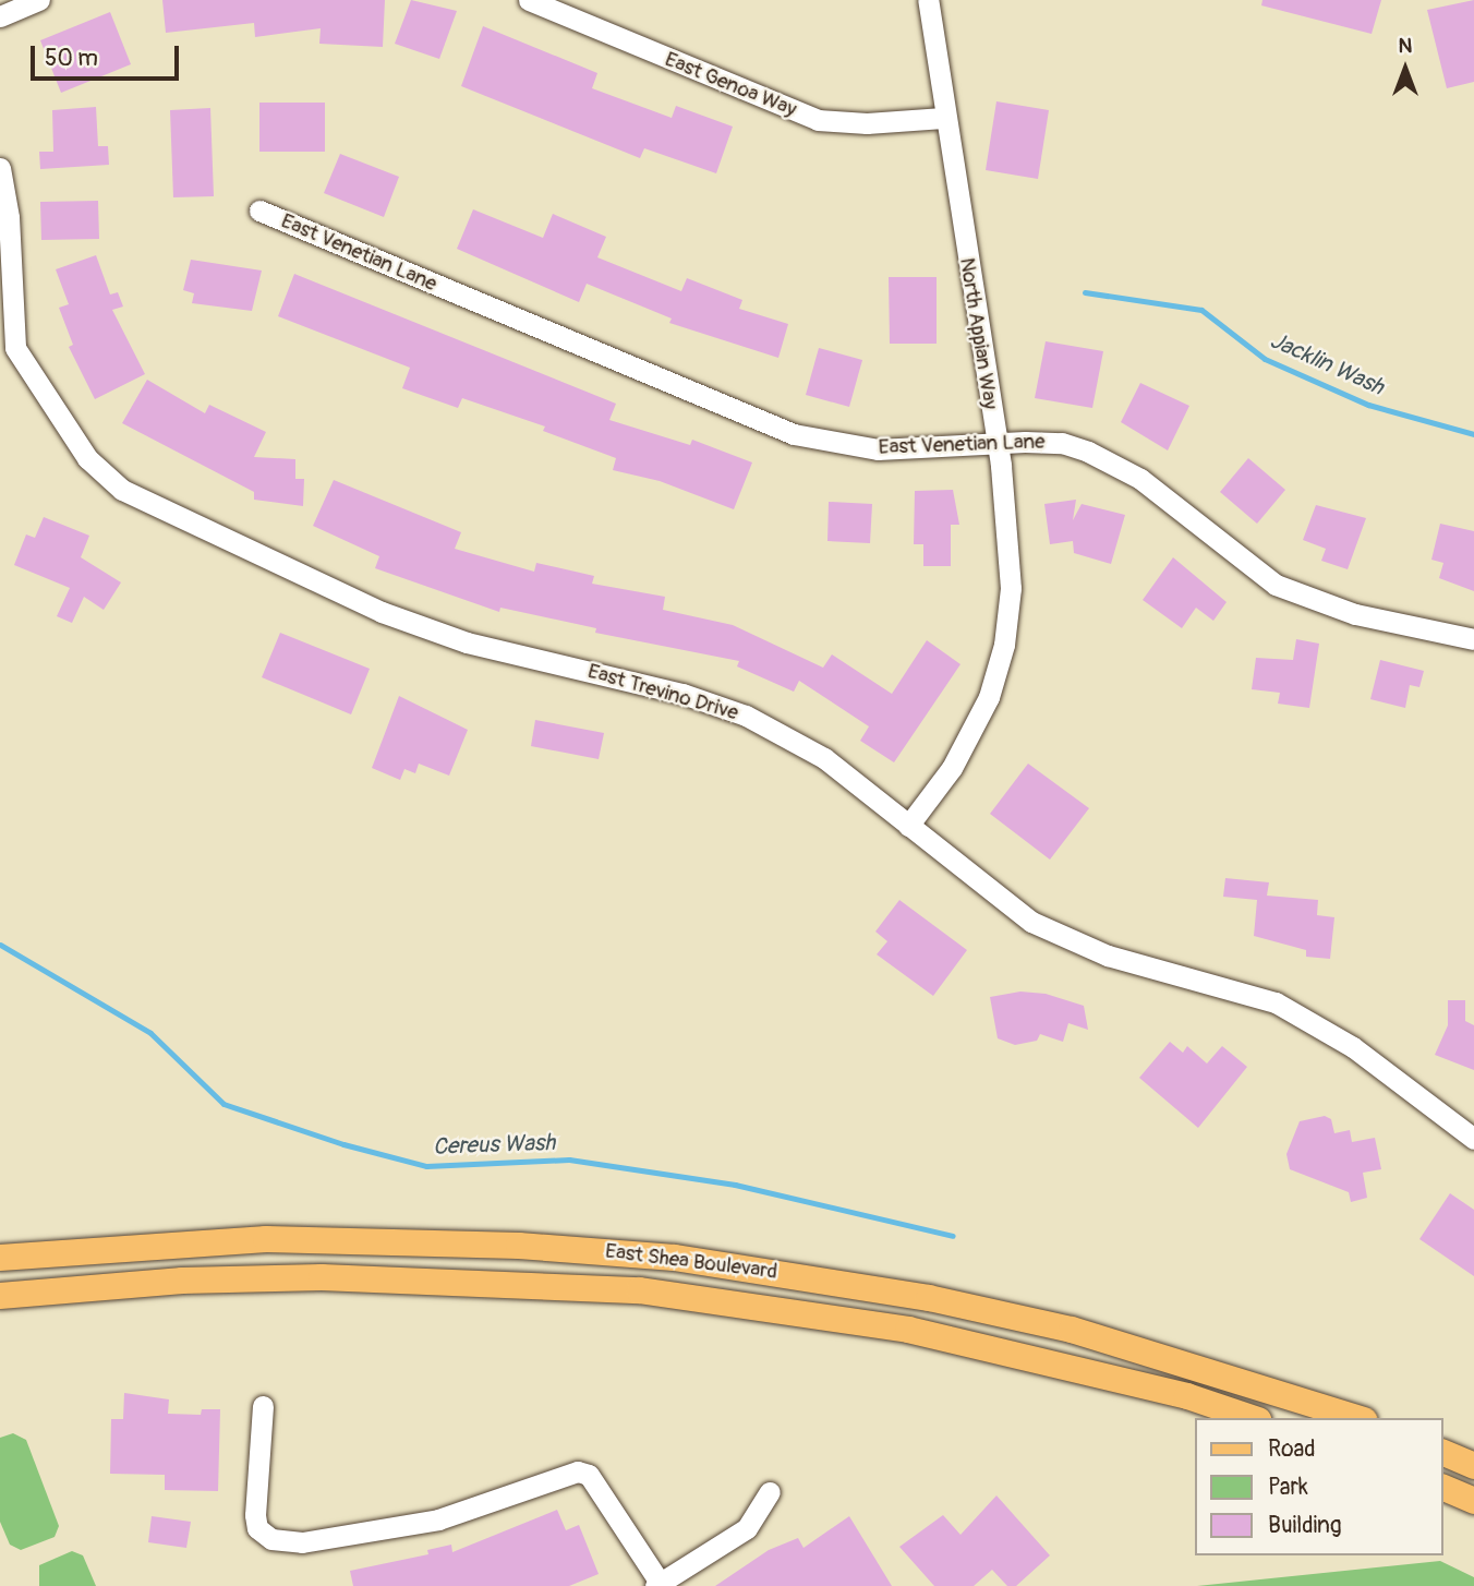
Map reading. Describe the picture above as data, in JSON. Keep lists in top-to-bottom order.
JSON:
{
  "streets": {
    "main road": ["East Shea Boulevard"],
    "street": [
      "East Genoa Way",
      "East Venetian Lane",
      "North Appian Way",
      "East Trevino Drive"
    ]
  },
  "crossings": [
    ["East Genoa Way", "North Appian Way"],
    ["East Venetian Lane", "North Appian Way"],
    ["North Appian Way", "East Trevino Drive"]
  ],
  "water": ["Jacklin Wash", "Cereus Wash"],
  "legend": ["Road", "Park", "Building"],
  "scale_bar": "50 m",
  "north": "top"
}
